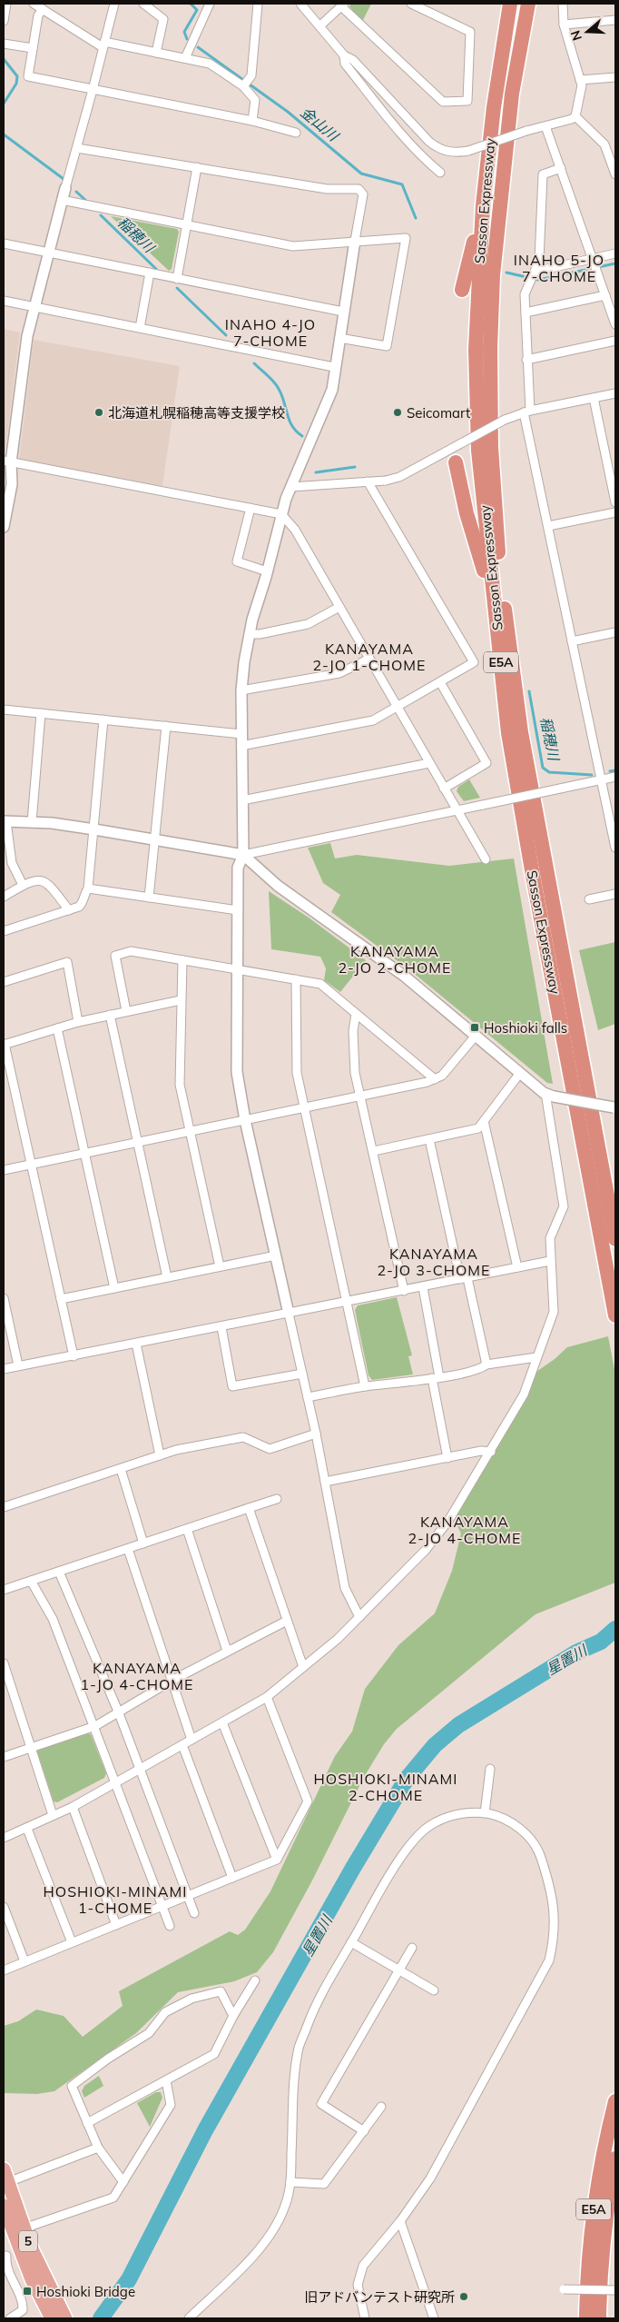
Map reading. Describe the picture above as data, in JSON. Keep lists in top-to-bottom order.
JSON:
{
  "streets": {
    "highway": ["Sasson Expressway", "E5A", "5"]
  },
  "districts": [
    "INAHO 5-JO 7-CHOME",
    "INAHO 4-JO 7-CHOME",
    "KANAYAMA 2-JO 1-CHOME",
    "KANAYAMA 2-JO 2-CHOME",
    "KANAYAMA 2-JO 3-CHOME",
    "KANAYAMA 2-JO 4-CHOME",
    "KANAYAMA 1-JO 4-CHOME",
    "HOSHIOKI-MINAMI 2-CHOME",
    "HOSHIOKI-MINAMI 1-CHOME"
  ],
  "water": ["金山川", "稲穂川", "星置川"],
  "places": {
    "other": ["北海道札幌稲穂高等支援学校", "Seicomart", "旧アドバンテスト研究所"],
    "transit": ["Hoshioki falls", "Hoshioki Bridge"]
  },
  "north": "left"
}
